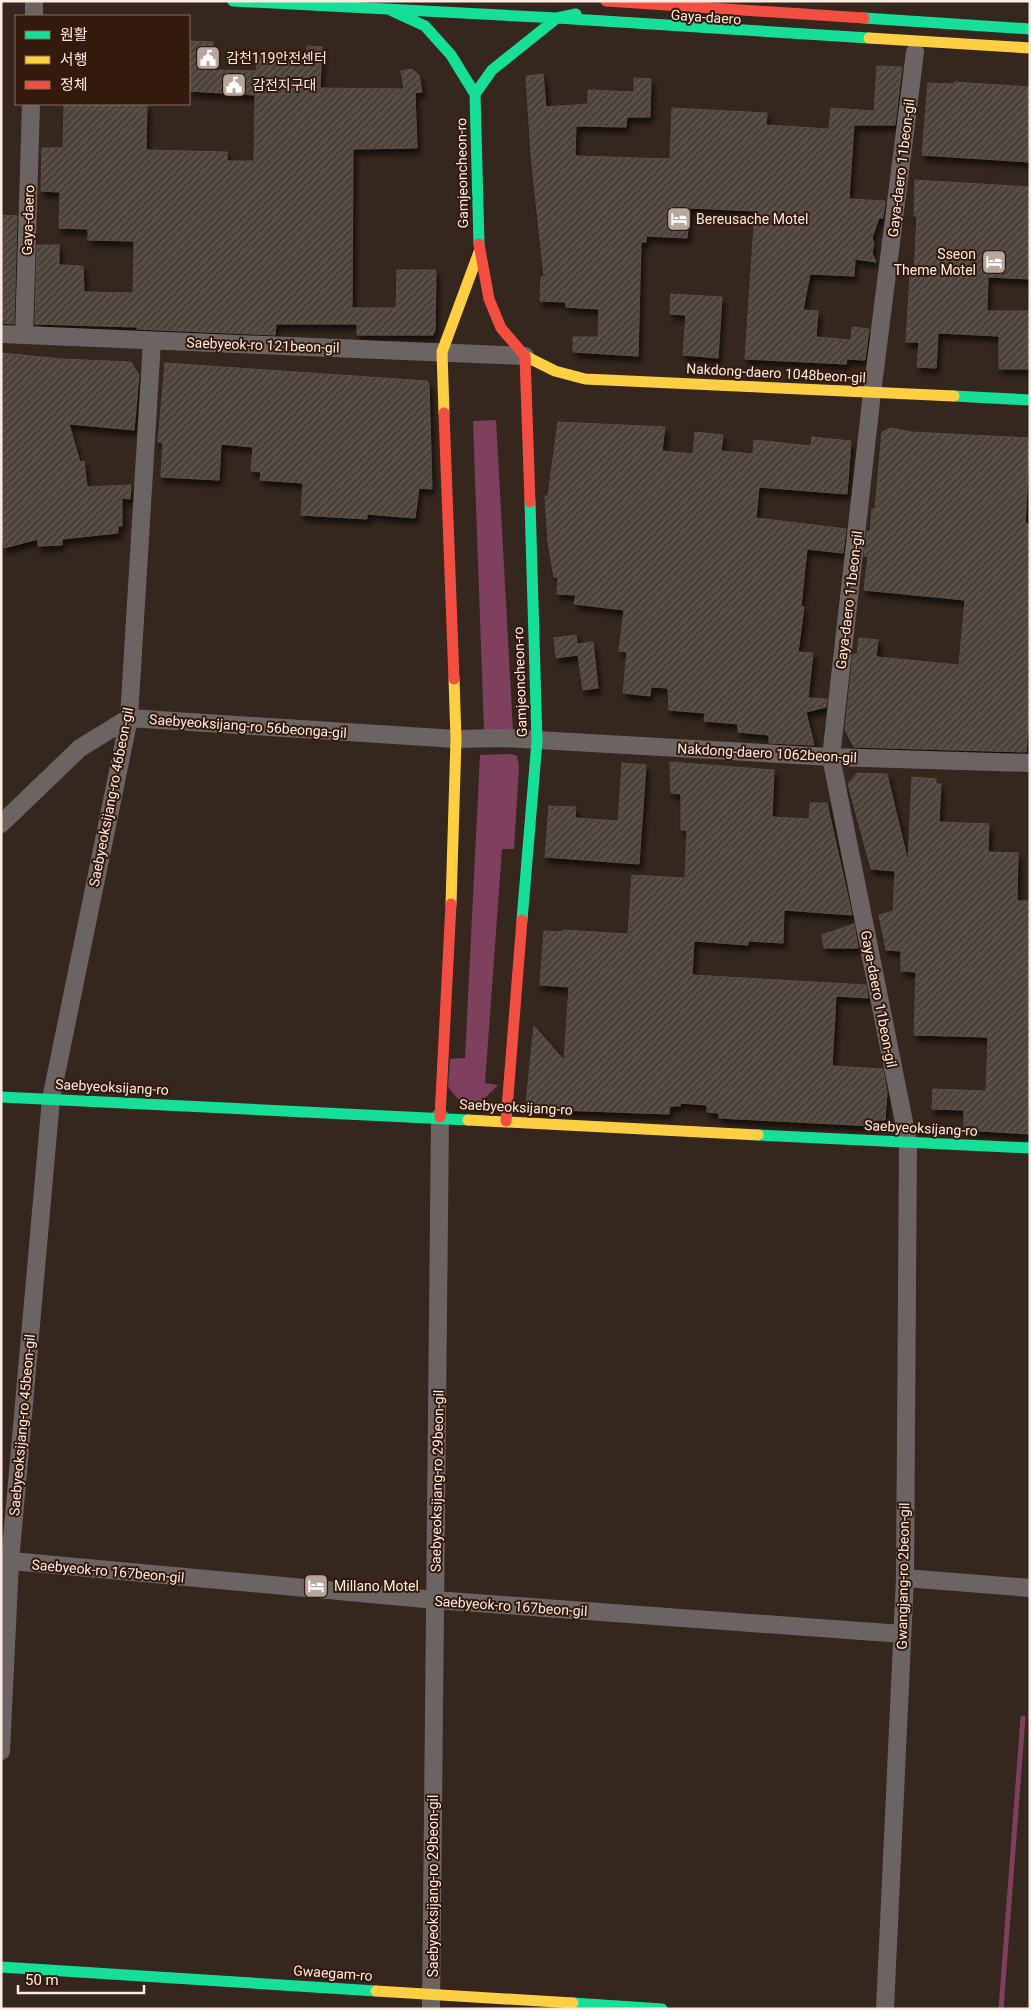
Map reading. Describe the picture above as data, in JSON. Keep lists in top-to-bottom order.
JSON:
{
  "streets": {
    "main road": [
      "Gaya-daero",
      "Gamjeoncheon-ro",
      "Nakdong-daero 1048beon-gil",
      "Saebyeoksijang-ro",
      "Gwaegam-ro"
    ],
    "street": [
      "Gaya-daero 11beon-gil",
      "Saebyeok-ro 121beon-gil",
      "Saebyeoksijang-ro 56beonga-gil",
      "Nakdong-daero 1062beon-gil",
      "Saebyeoksijang-ro 46beon-gil",
      "Saebyeoksijang-ro 45beon-gil",
      "Saebyeoksijang-ro 29beon-gil",
      "Saebyeok-ro 167beon-gil",
      "Gwangjang-ro 2beon-gil"
    ]
  },
  "crossings": [
    ["Gaya-daero", "Saebyeok-ro 121beon-gil"],
    ["Gaya-daero 11beon-gil", "Nakdong-daero 1048beon-gil"],
    ["Gaya-daero 11beon-gil", "Nakdong-daero 1062beon-gil"],
    ["Gaya-daero 11beon-gil", "Saebyeoksijang-ro"],
    ["Gaya-daero 11beon-gil", "Gwangjang-ro 2beon-gil"],
    ["Gamjeoncheon-ro", "Saebyeok-ro 121beon-gil"],
    ["Gamjeoncheon-ro", "Nakdong-daero 1048beon-gil"],
    ["Gamjeoncheon-ro", "Saebyeoksijang-ro 56beonga-gil"],
    ["Gamjeoncheon-ro", "Nakdong-daero 1062beon-gil"],
    ["Gamjeoncheon-ro", "Saebyeoksijang-ro"],
    ["Gamjeoncheon-ro", "Saebyeoksijang-ro 29beon-gil"],
    ["Saebyeok-ro 121beon-gil", "Nakdong-daero 1048beon-gil"],
    ["Saebyeok-ro 121beon-gil", "Saebyeoksijang-ro 46beon-gil"],
    ["Saebyeoksijang-ro 56beonga-gil", "Nakdong-daero 1062beon-gil"],
    ["Saebyeoksijang-ro 56beonga-gil", "Saebyeoksijang-ro 46beon-gil"],
    ["Saebyeoksijang-ro 46beon-gil", "Saebyeoksijang-ro"],
    ["Saebyeoksijang-ro 46beon-gil", "Saebyeoksijang-ro 45beon-gil"],
    ["Saebyeoksijang-ro", "Saebyeoksijang-ro 45beon-gil"],
    ["Saebyeoksijang-ro", "Saebyeoksijang-ro 29beon-gil"],
    ["Saebyeoksijang-ro", "Gwangjang-ro 2beon-gil"],
    ["Saebyeoksijang-ro 45beon-gil", "Saebyeok-ro 167beon-gil"],
    ["Saebyeoksijang-ro 29beon-gil", "Saebyeok-ro 167beon-gil"],
    ["Saebyeoksijang-ro 29beon-gil", "Gwaegam-ro"],
    ["Saebyeok-ro 167beon-gil", "Gwangjang-ro 2beon-gil"]
  ],
  "places": {
    "public building": ["감천119안전센터", "감전지구대"],
    "hotel": ["Bereusache Motel", "Sseon Theme Motel", "Millano Motel"]
  },
  "legend": ["원활", "서행", "정체"],
  "scale_bar": "50 m"
}
